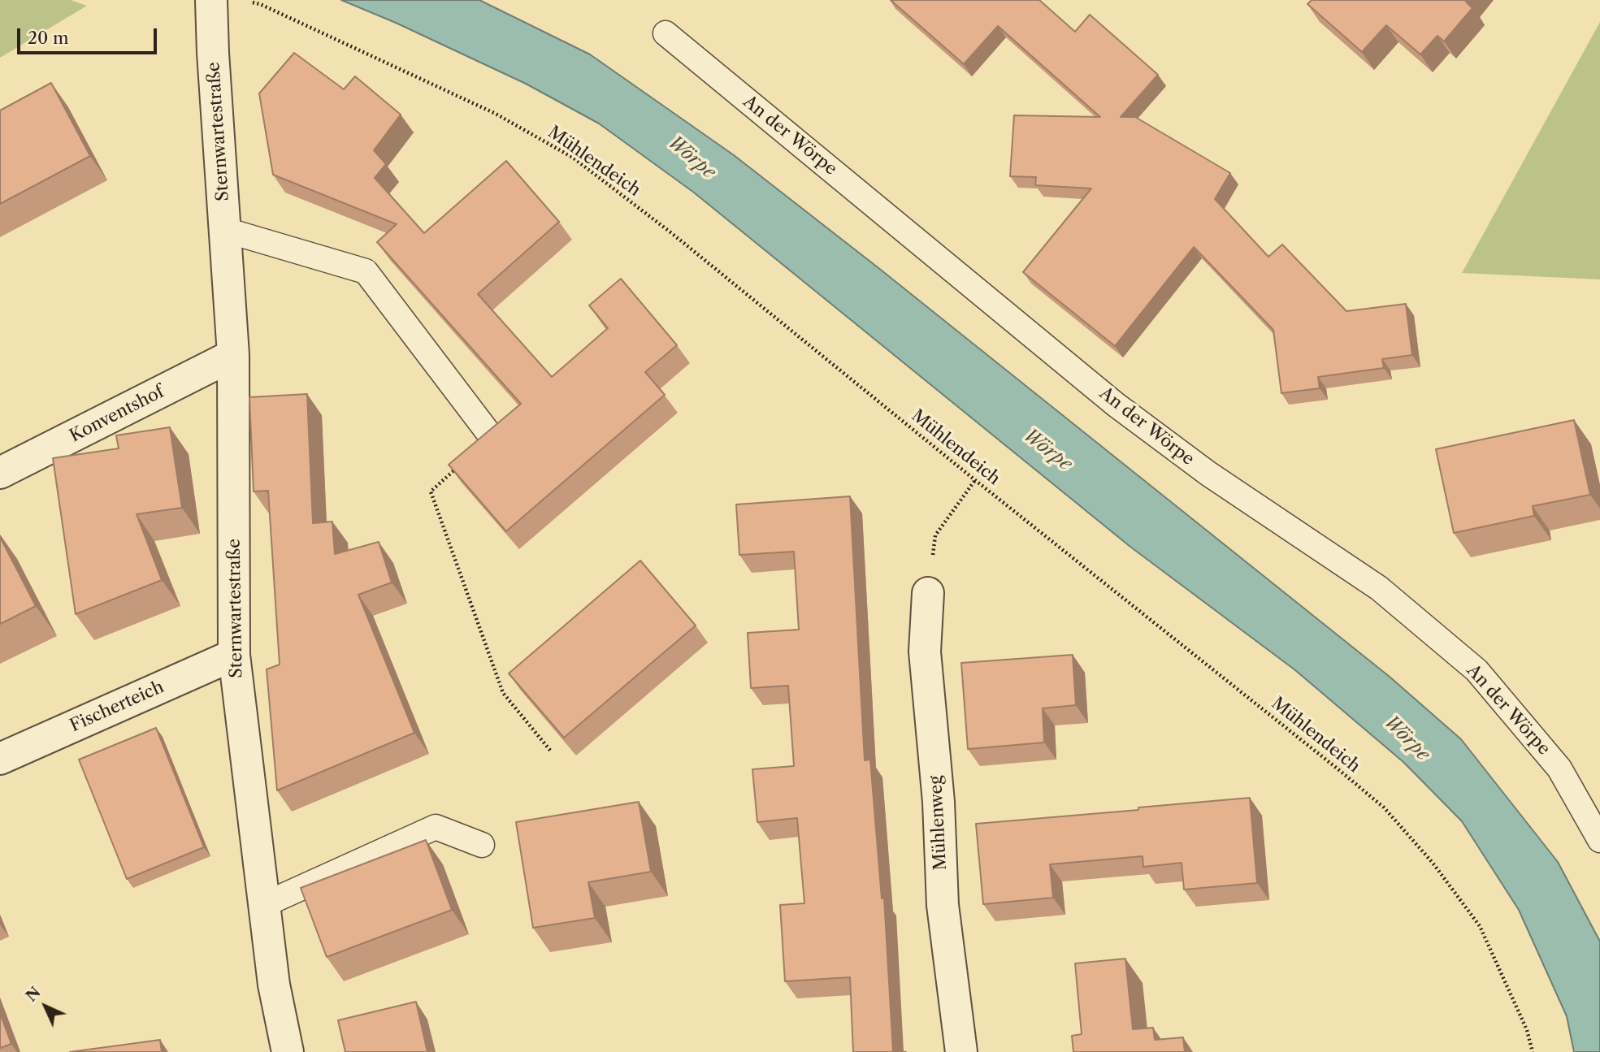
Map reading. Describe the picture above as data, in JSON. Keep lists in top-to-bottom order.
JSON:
{
  "streets": {
    "street": [
      "Sternwartestraße",
      "Konventshof",
      "Fischerteich",
      "Mühlenweg"
    ],
    "lane": ["An der Wörpe"],
    "path": ["Mühlendeich"]
  },
  "crossings": [
    ["Sternwartestraße", "Konventshof"],
    ["Sternwartestraße", "Fischerteich"]
  ],
  "water": ["Wörpe"],
  "scale_bar": "20 m",
  "north": "top left"
}
